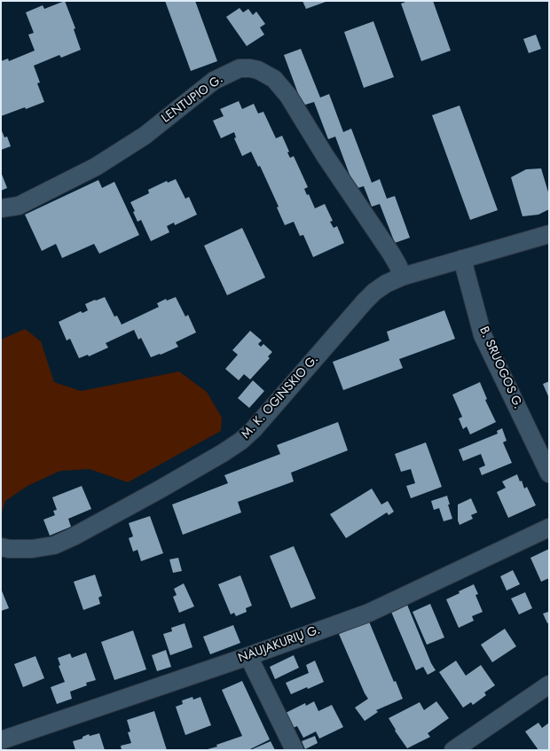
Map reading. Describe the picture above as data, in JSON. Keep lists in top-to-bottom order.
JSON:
{
  "streets": {
    "street": [
      "LENTUPIO G.",
      "B. SRUOGOS G.",
      "M. K. OGINSKIO G.",
      "NAUJAKURIŲ G."
    ]
  },
  "crossings": [
    ["LENTUPIO G.", "M. K. OGINSKIO G."],
    ["B. SRUOGOS G.", "M. K. OGINSKIO G."]
  ]
}
